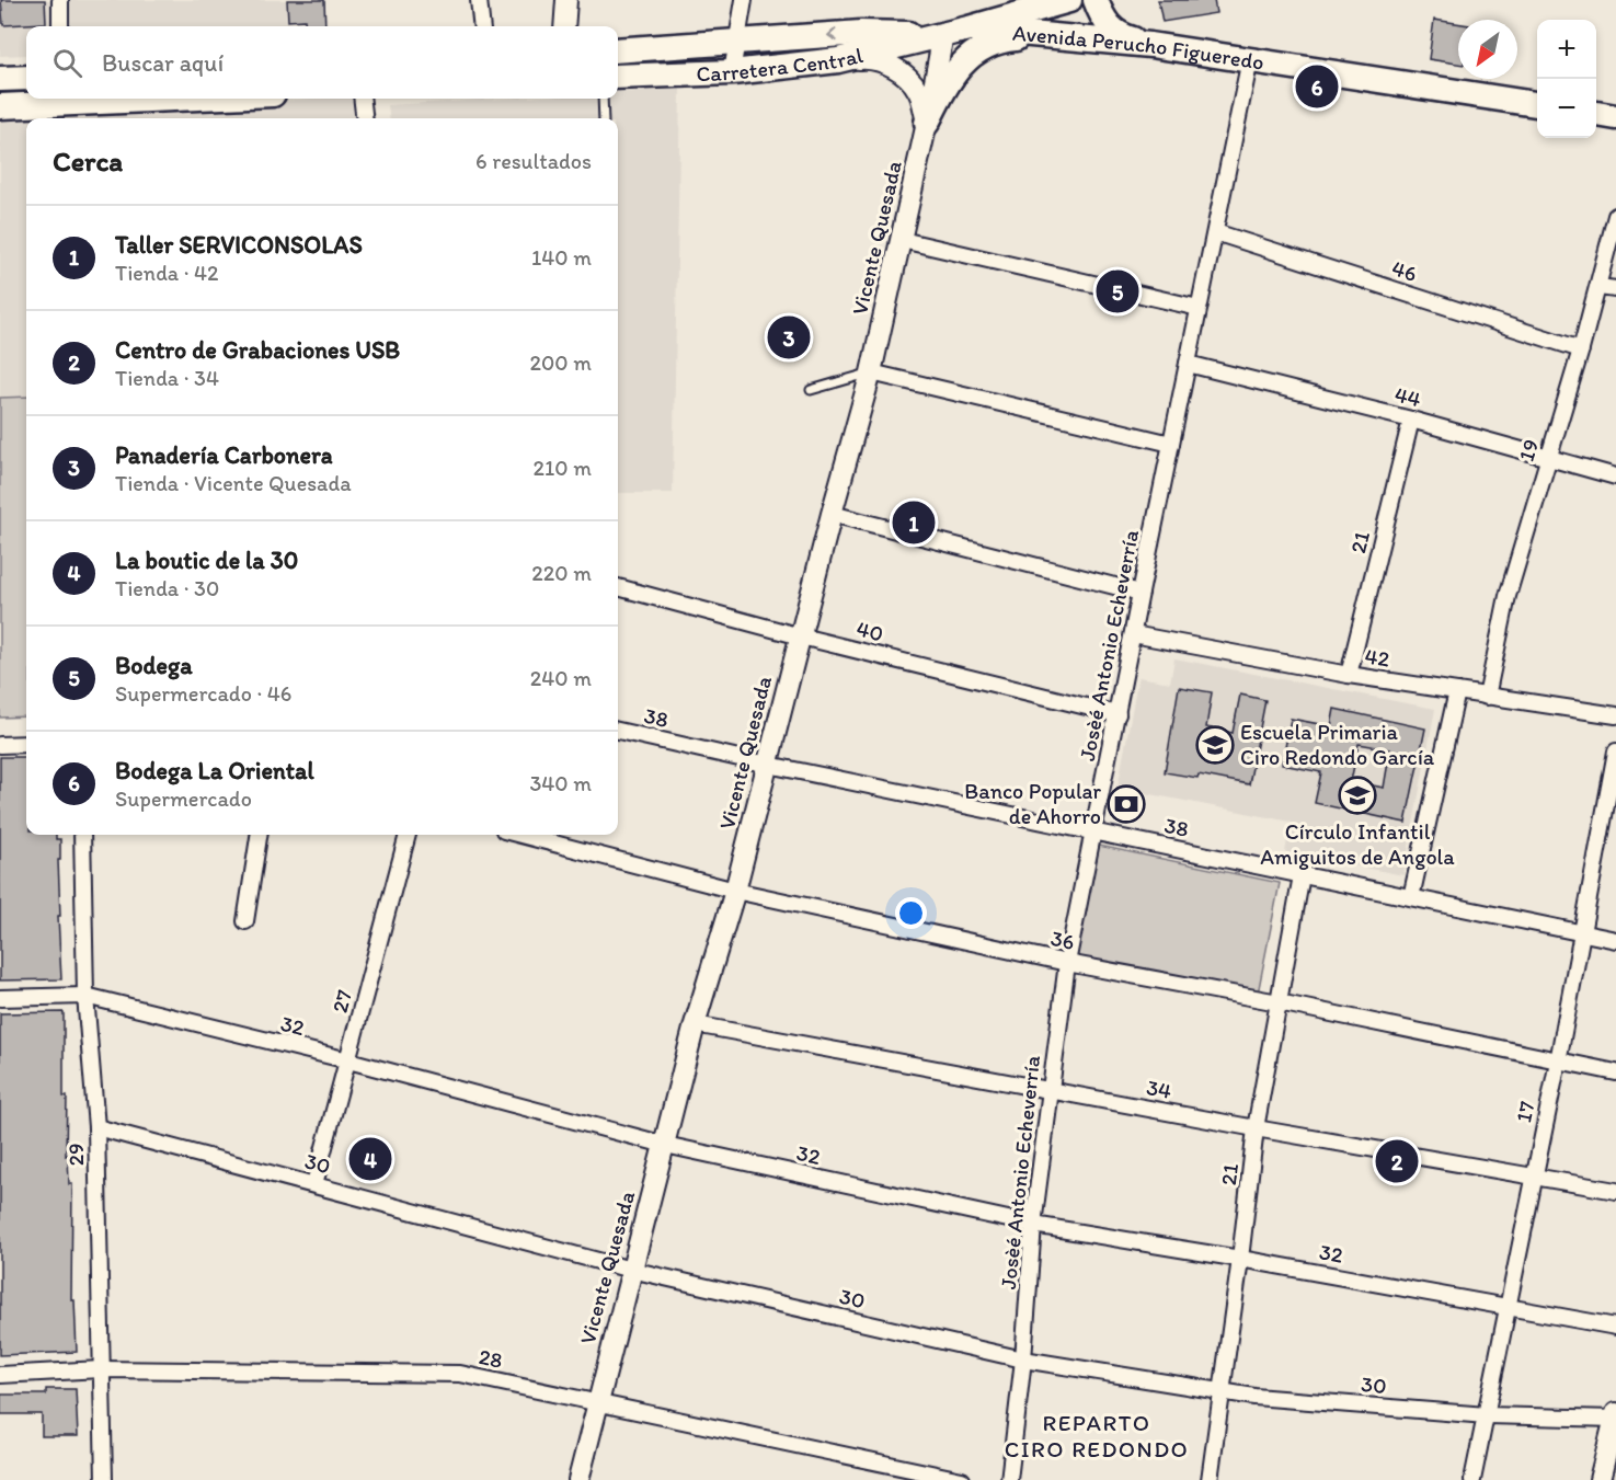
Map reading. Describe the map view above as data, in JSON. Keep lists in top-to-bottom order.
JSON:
{
  "streets": {
    "main road": ["Avenida Perucho Figueredo", "Carretera Central"],
    "street": [
      "Vicente Quesada",
      "46",
      "44",
      "19",
      "21",
      "40",
      "Josèé Antonio Echeverría",
      "42",
      "38",
      "36",
      "27",
      "32",
      "34",
      "17",
      "29",
      "30",
      "28"
    ]
  },
  "crossings": [
    ["Avenida Perucho Figueredo", "Carretera Central"],
    ["Avenida Perucho Figueredo", "Josèé Antonio Echeverría"],
    ["Carretera Central", "Vicente Quesada"],
    ["Vicente Quesada", "40"],
    ["Vicente Quesada", "38"],
    ["Vicente Quesada", "36"],
    ["Vicente Quesada", "32"],
    ["Vicente Quesada", "34"],
    ["Vicente Quesada", "30"],
    ["Vicente Quesada", "28"],
    ["46", "19"],
    ["46", "Josèé Antonio Echeverría"],
    ["44", "19"],
    ["44", "21"],
    ["44", "Josèé Antonio Echeverría"],
    ["19", "42"],
    ["21", "42"],
    ["21", "38"],
    ["21", "36"],
    ["21", "32"],
    ["21", "34"],
    ["21", "30"],
    ["40", "Josèé Antonio Echeverría"],
    ["Josèé Antonio Echeverría", "42"],
    ["Josèé Antonio Echeverría", "38"],
    ["Josèé Antonio Echeverría", "36"],
    ["Josèé Antonio Echeverría", "32"],
    ["Josèé Antonio Echeverría", "34"],
    ["Josèé Antonio Echeverría", "30"],
    ["38", "17"],
    ["36", "17"],
    ["27", "32"],
    ["27", "30"],
    ["32", "17"],
    ["32", "29"],
    ["34", "17"],
    ["17", "30"],
    ["29", "30"],
    ["29", "28"]
  ],
  "districts": ["REPARTO CIRO REDONDO"],
  "places": {
    "school or university": ["Escuela Primaria Ciro Redondo García", "Círculo Infantil Amiguitos de Angola"],
    "bank": ["Banco Popular de Ahorro"]
  },
  "north": "bottom left",
  "page": {
    "map_buttons": ["+", "−"],
    "search": "Buscar aquí",
    "pins": [
      "6",
      "5",
      "3",
      "1",
      "4",
      "2"
    ],
    "heading": ["Cerca", "6 resultados"],
    "list": [
      {
        "mark": "1",
        "name": "Taller SERVICONSOLAS",
        "note": "Tienda · 42",
        "value": "140 m"
      },
      {
        "mark": "2",
        "name": "Centro de Grabaciones USB",
        "note": "Tienda · 34",
        "value": "200 m"
      },
      {
        "mark": "3",
        "name": "Panadería Carbonera",
        "note": "Tienda · Vicente Quesada",
        "value": "210 m"
      },
      {
        "mark": "4",
        "name": "La boutic de la 30",
        "note": "Tienda · 30",
        "value": "220 m"
      },
      {
        "mark": "5",
        "name": "Bodega",
        "note": "Supermercado · 46",
        "value": "240 m"
      },
      {
        "mark": "6",
        "name": "Bodega La Oriental",
        "note": "Supermercado",
        "value": "340 m"
      }
    ]
  }
}
